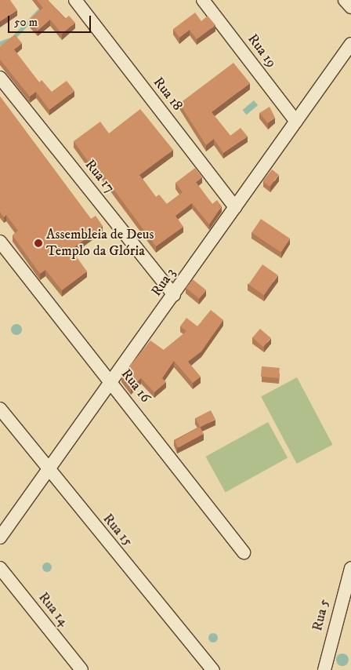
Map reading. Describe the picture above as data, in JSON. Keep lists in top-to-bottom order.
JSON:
{
  "streets": {
    "street": [
      "Rua 19",
      "Rua 18",
      "Rua 17",
      "Rua 3",
      "Rua 16",
      "Rua 15",
      "Rua 14",
      "Rua 5"
    ]
  },
  "crossings": [
    ["Rua 19", "Rua 3"],
    ["Rua 18", "Rua 3"],
    ["Rua 17", "Rua 3"],
    ["Rua 3", "Rua 16"],
    ["Rua 3", "Rua 15"]
  ],
  "places": ["Assembleia de Deus Templo da Glória"],
  "scale_bar": "50 m"
}
